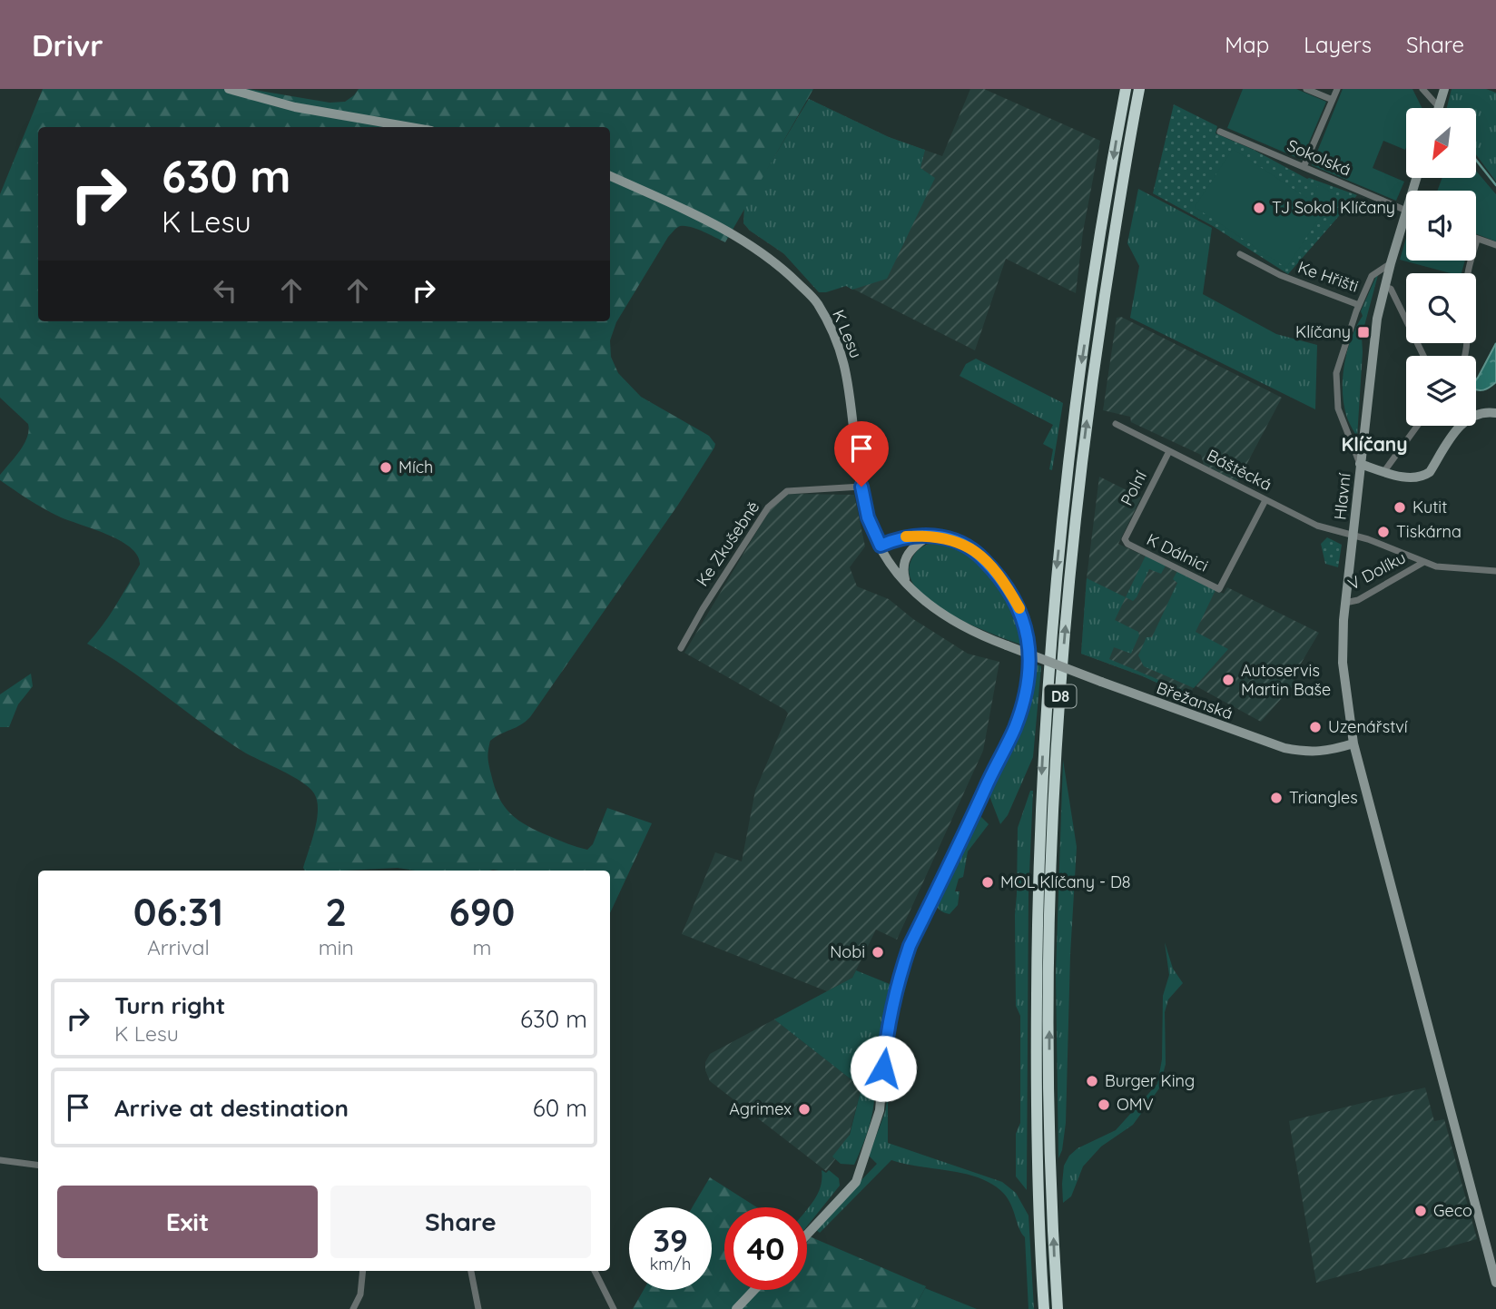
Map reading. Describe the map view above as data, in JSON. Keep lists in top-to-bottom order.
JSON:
{
  "streets": {
    "highway": ["D8"],
    "street": [
      "Sokolská",
      "Ke Hřišti",
      "K Lesu",
      "Báštěcká",
      "Polní",
      "Hlavní",
      "Ke Zkušebně",
      "K Dálnici",
      "V Dolíku",
      "Břežanská"
    ]
  },
  "crossings": [
    ["Sokolská", "Hlavní"],
    ["Ke Hřišti", "Hlavní"],
    ["K Lesu", "Ke Zkušebně"],
    ["K Lesu", "Břežanská"],
    ["Báštěcká", "Polní"],
    ["Báštěcká", "Hlavní"],
    ["Báštěcká", "K Dálnici"],
    ["Báštěcká", "V Dolíku"],
    ["Polní", "K Dálnici"],
    ["Hlavní", "V Dolíku"],
    ["Hlavní", "Břežanská"]
  ],
  "districts": ["Klíčany"],
  "places": {
    "other": [
      "TJ Sokol Klíčany",
      "Mích",
      "Kutit",
      "Tiskárna",
      "Autoservis Martin Baše",
      "Uzenářství",
      "Triangles",
      "MOL Klíčany - D8",
      "Nobi",
      "Burger King",
      "OMV",
      "Agrimex",
      "Geco"
    ],
    "transit": ["Klíčany"]
  },
  "north": "bottom left",
  "page": {
    "header": "Drivr",
    "nav": ["Map", "Layers", "Share"],
    "turn": ["630 m", "K Lesu"],
    "eta": [
      "06:31",
      "Arrival",
      "2",
      "min",
      "690",
      "m"
    ],
    "list": [
      {
        "name": "Turn right",
        "note": "K Lesu",
        "value": "630 m"
      },
      {
        "name": "Arrive at destination",
        "value": "60 m"
      }
    ],
    "buttons": ["Exit", "Share"],
    "speed": "39 km/h",
    "limit": "40"
  }
}
